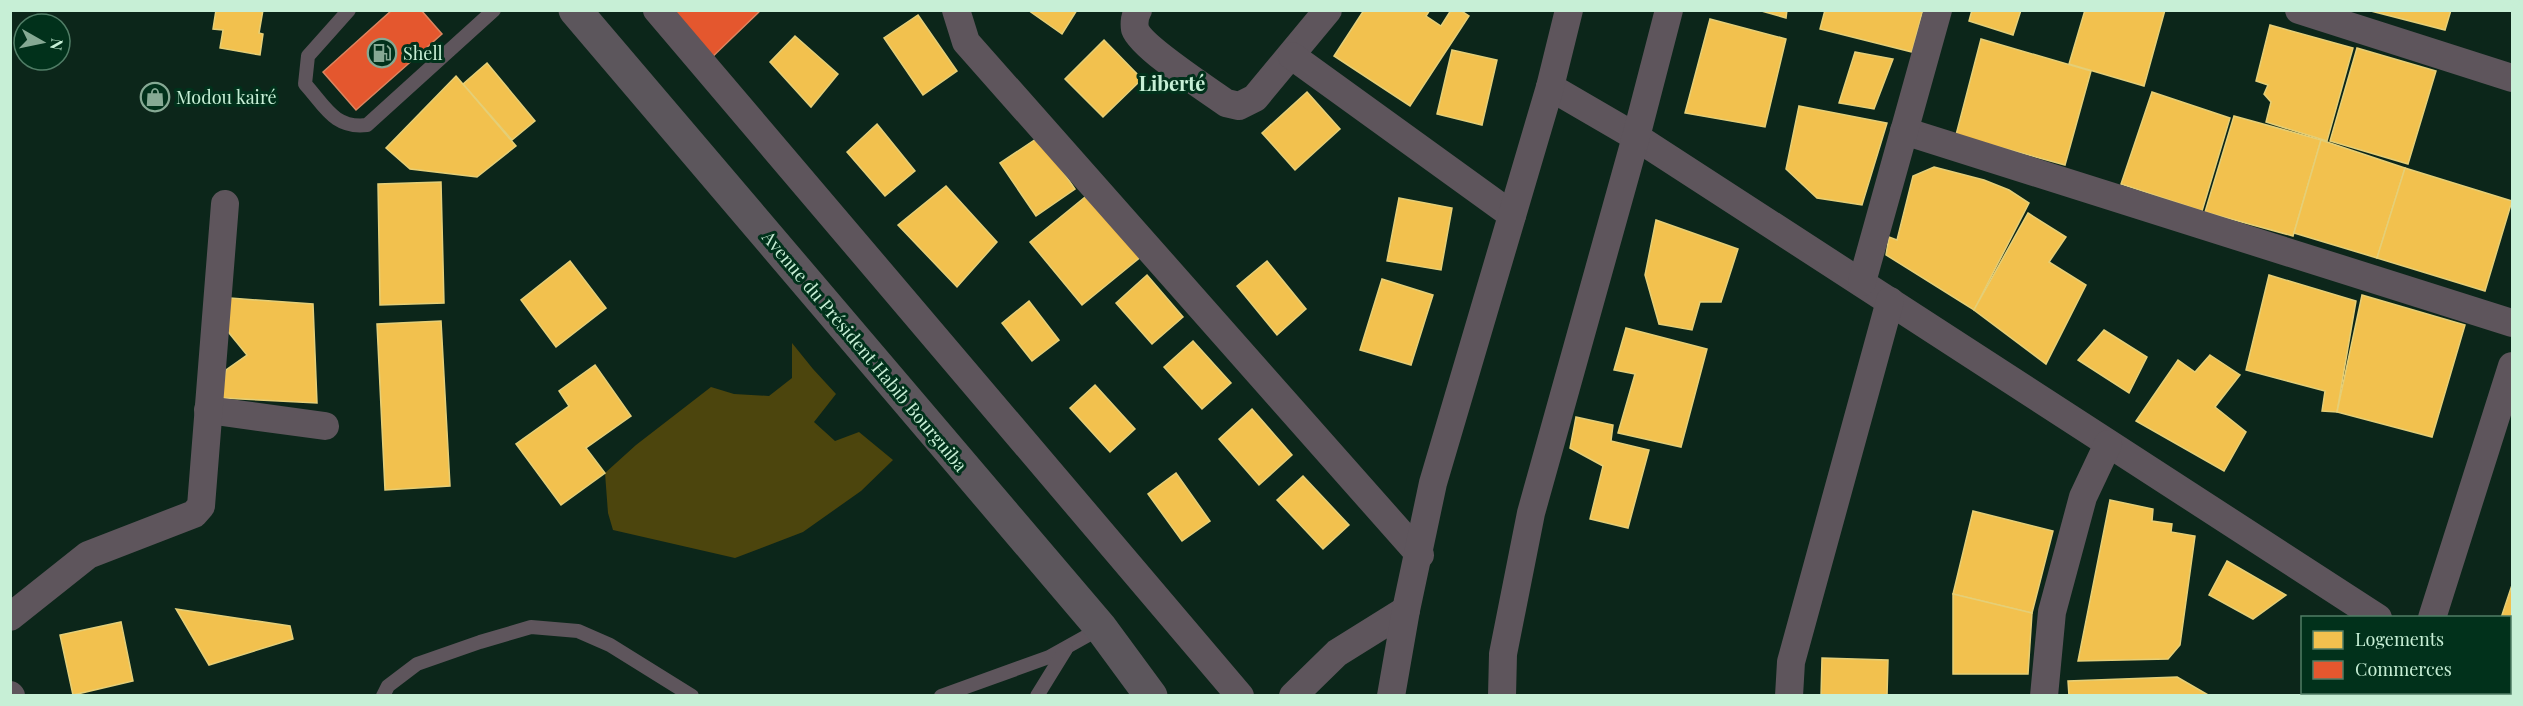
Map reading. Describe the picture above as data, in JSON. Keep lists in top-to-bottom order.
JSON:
{
  "streets": {
    "main road": ["Avenue du Président Habib Bourguiba"]
  },
  "districts": ["Liberté"],
  "places": {
    "fuel station": ["Shell"],
    "shop": ["Modou kairé"]
  },
  "legend": ["Logements", "Commerces"],
  "north": "right"
}
